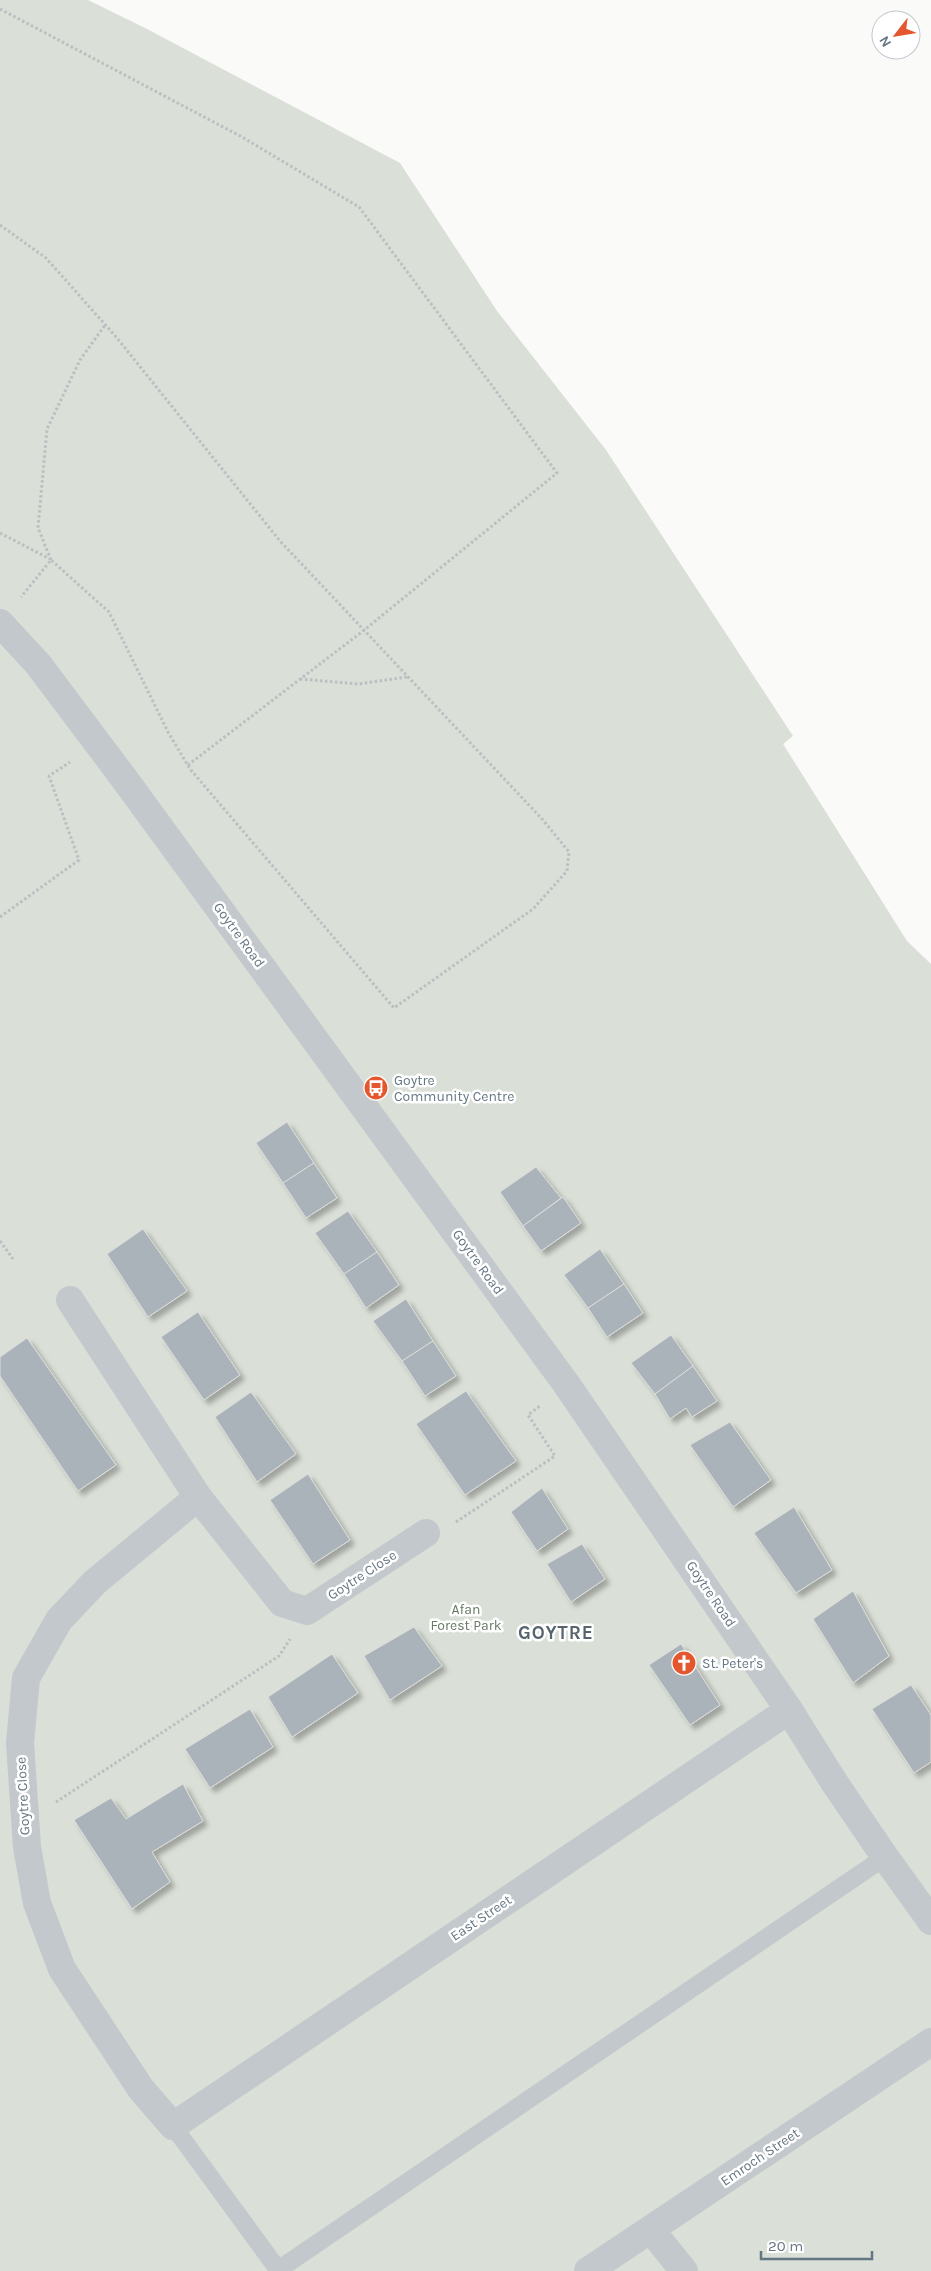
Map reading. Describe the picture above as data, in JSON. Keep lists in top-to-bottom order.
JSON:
{
  "streets": {
    "street": [
      "Goytre Road",
      "Goytre Close",
      "East Street",
      "Emroch Street"
    ]
  },
  "crossings": [
    ["Goytre Road", "East Street"],
    ["Goytre Close", "East Street"]
  ],
  "districts": ["GOYTRE"],
  "parks": ["Afan Forest Park"],
  "places": {
    "bus stop": ["Goytre Community Centre"],
    "church": ["St. Peter's"]
  },
  "scale_bar": "20 m",
  "north": "bottom left"
}
